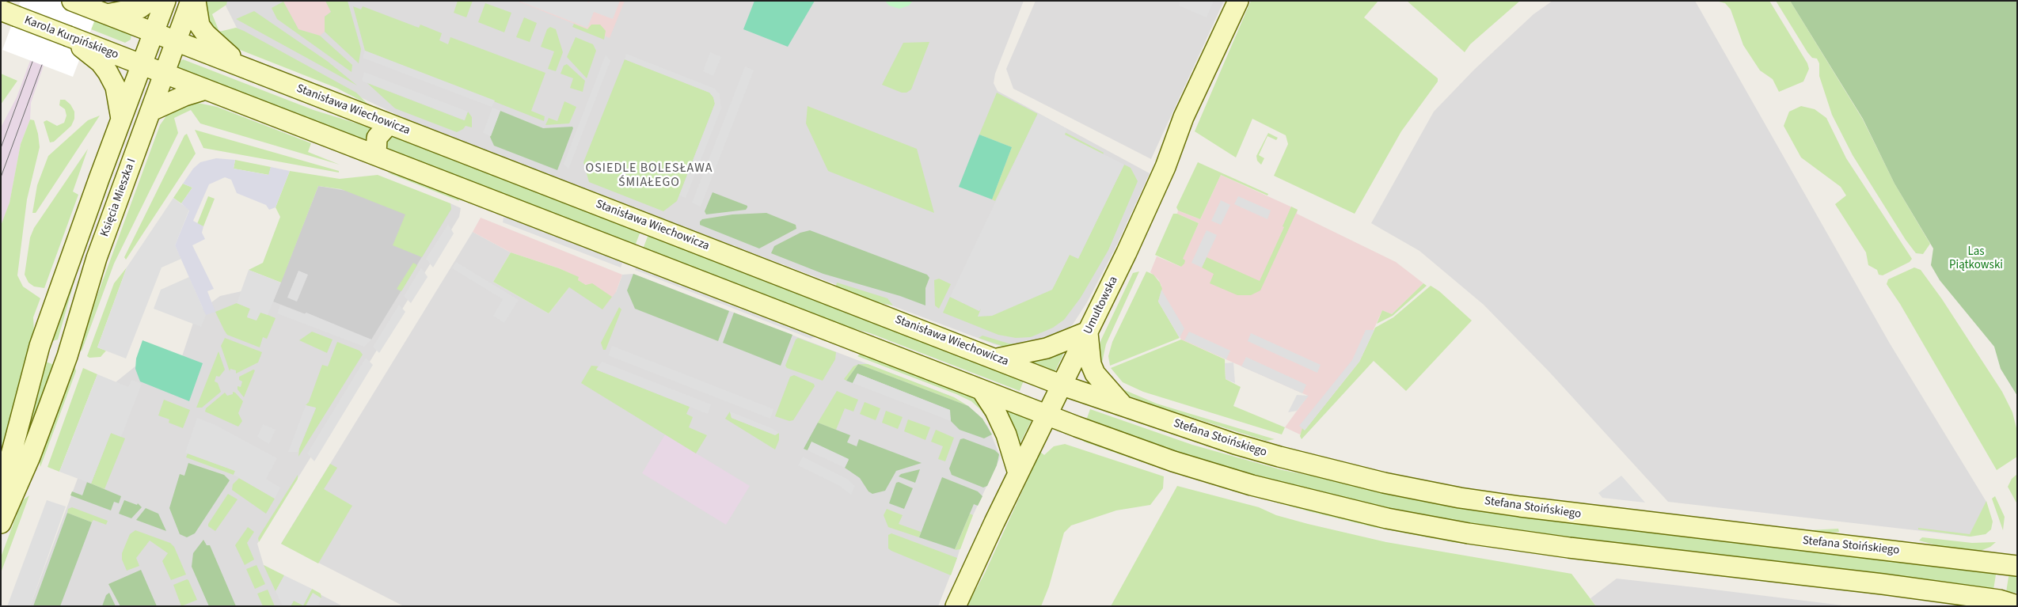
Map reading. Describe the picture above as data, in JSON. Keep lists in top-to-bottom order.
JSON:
{
  "streets": {
    "street": [
      "Karola Kurpińskiego",
      "Stanisława Wiechowicza",
      "Księcia Mieszka I",
      "Umultowska",
      "Stefana Stoińskiego"
    ]
  },
  "crossings": [
    ["Karola Kurpińskiego", "Księcia Mieszka I"],
    ["Stanisława Wiechowicza", "Księcia Mieszka I"],
    ["Stanisława Wiechowicza", "Umultowska"],
    ["Stanisława Wiechowicza", "Stefana Stoińskiego"],
    ["Umultowska", "Stefana Stoińskiego"]
  ],
  "districts": ["OSIEDLE BOLESŁAWA ŚMIAŁEGO"],
  "parks": ["Las Piątkowski"]
}
